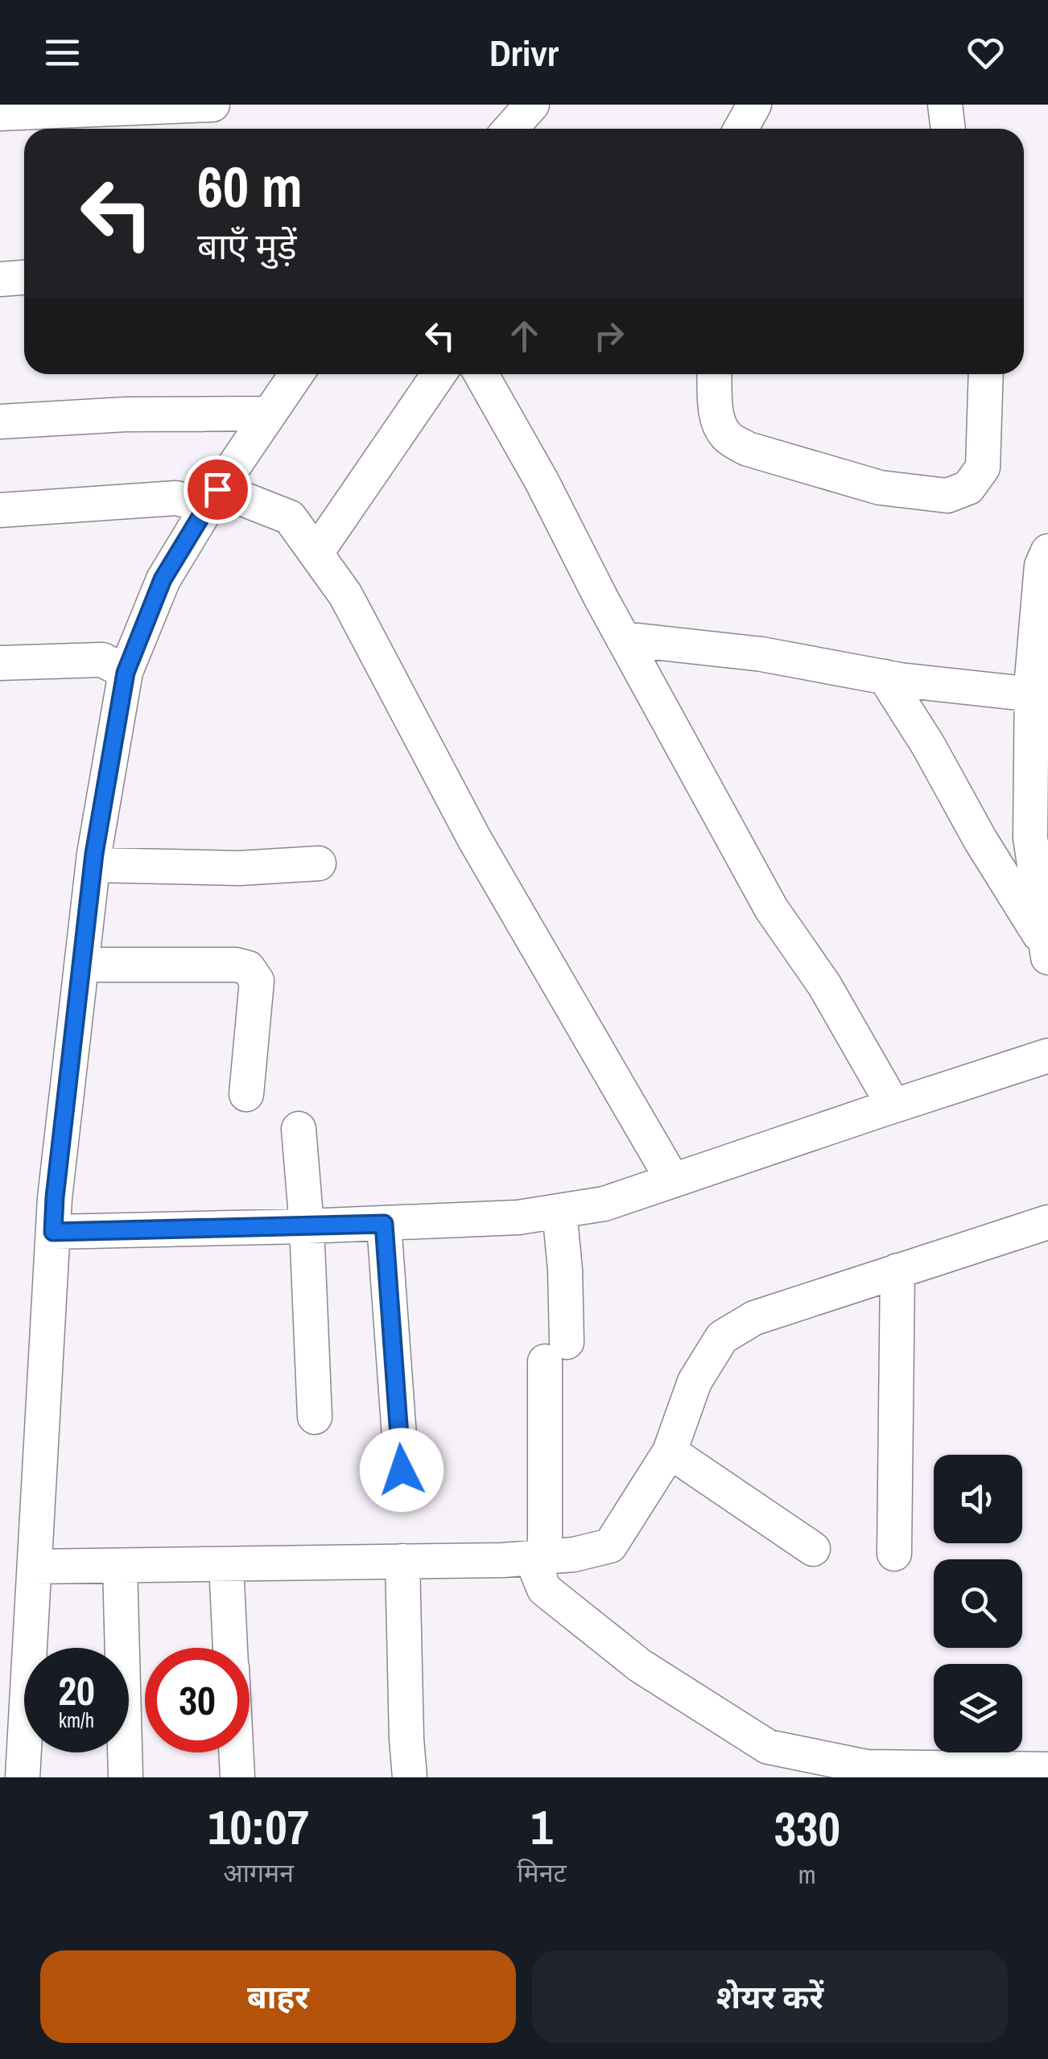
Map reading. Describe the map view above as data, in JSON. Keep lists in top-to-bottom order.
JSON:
{
  "page": {
    "header": "Drivr",
    "turn": ["60 m", "बाएँ मुड़ें"],
    "speed": "20 km/h",
    "limit": "30",
    "eta": [
      "10:07",
      "आगमन",
      "1",
      "मिनट",
      "330",
      "m"
    ],
    "buttons": ["बाहर", "शेयर करें"]
  }
}
